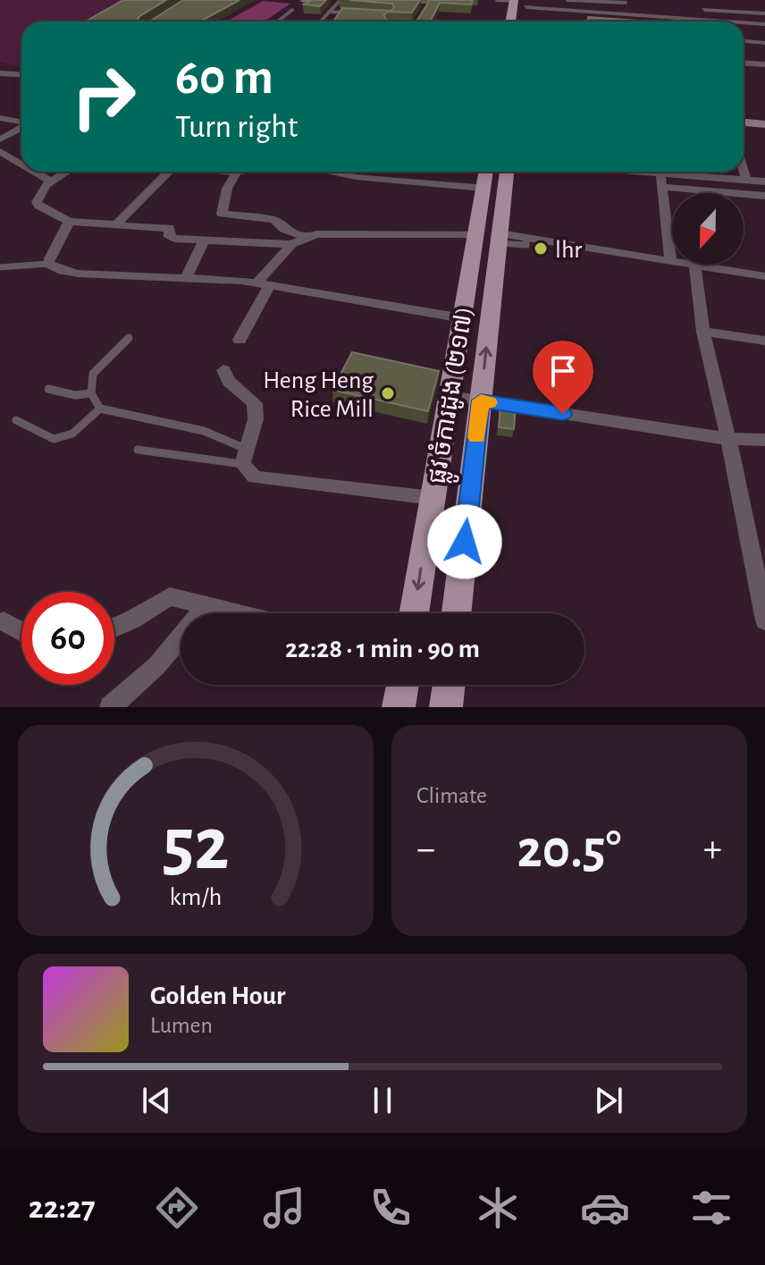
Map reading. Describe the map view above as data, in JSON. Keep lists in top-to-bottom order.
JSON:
{
  "streets": {
    "main road": ["ផ្លូវ ចំការដូង (២១៧)"]
  },
  "places": ["lhr", "Heng Heng Rice Mill"],
  "north": "bottom",
  "page": {
    "turn": ["60 m", "Turn right"],
    "limit": "60",
    "trip": "22:28 · 1 min · 90 m",
    "tile": "Climate",
    "heat": ["−", "20.5°", "+"],
    "song": ["Golden Hour", "Lumen"],
    "tabs": "22:27",
    "gauge": ["52", "km/h"]
  }
}
